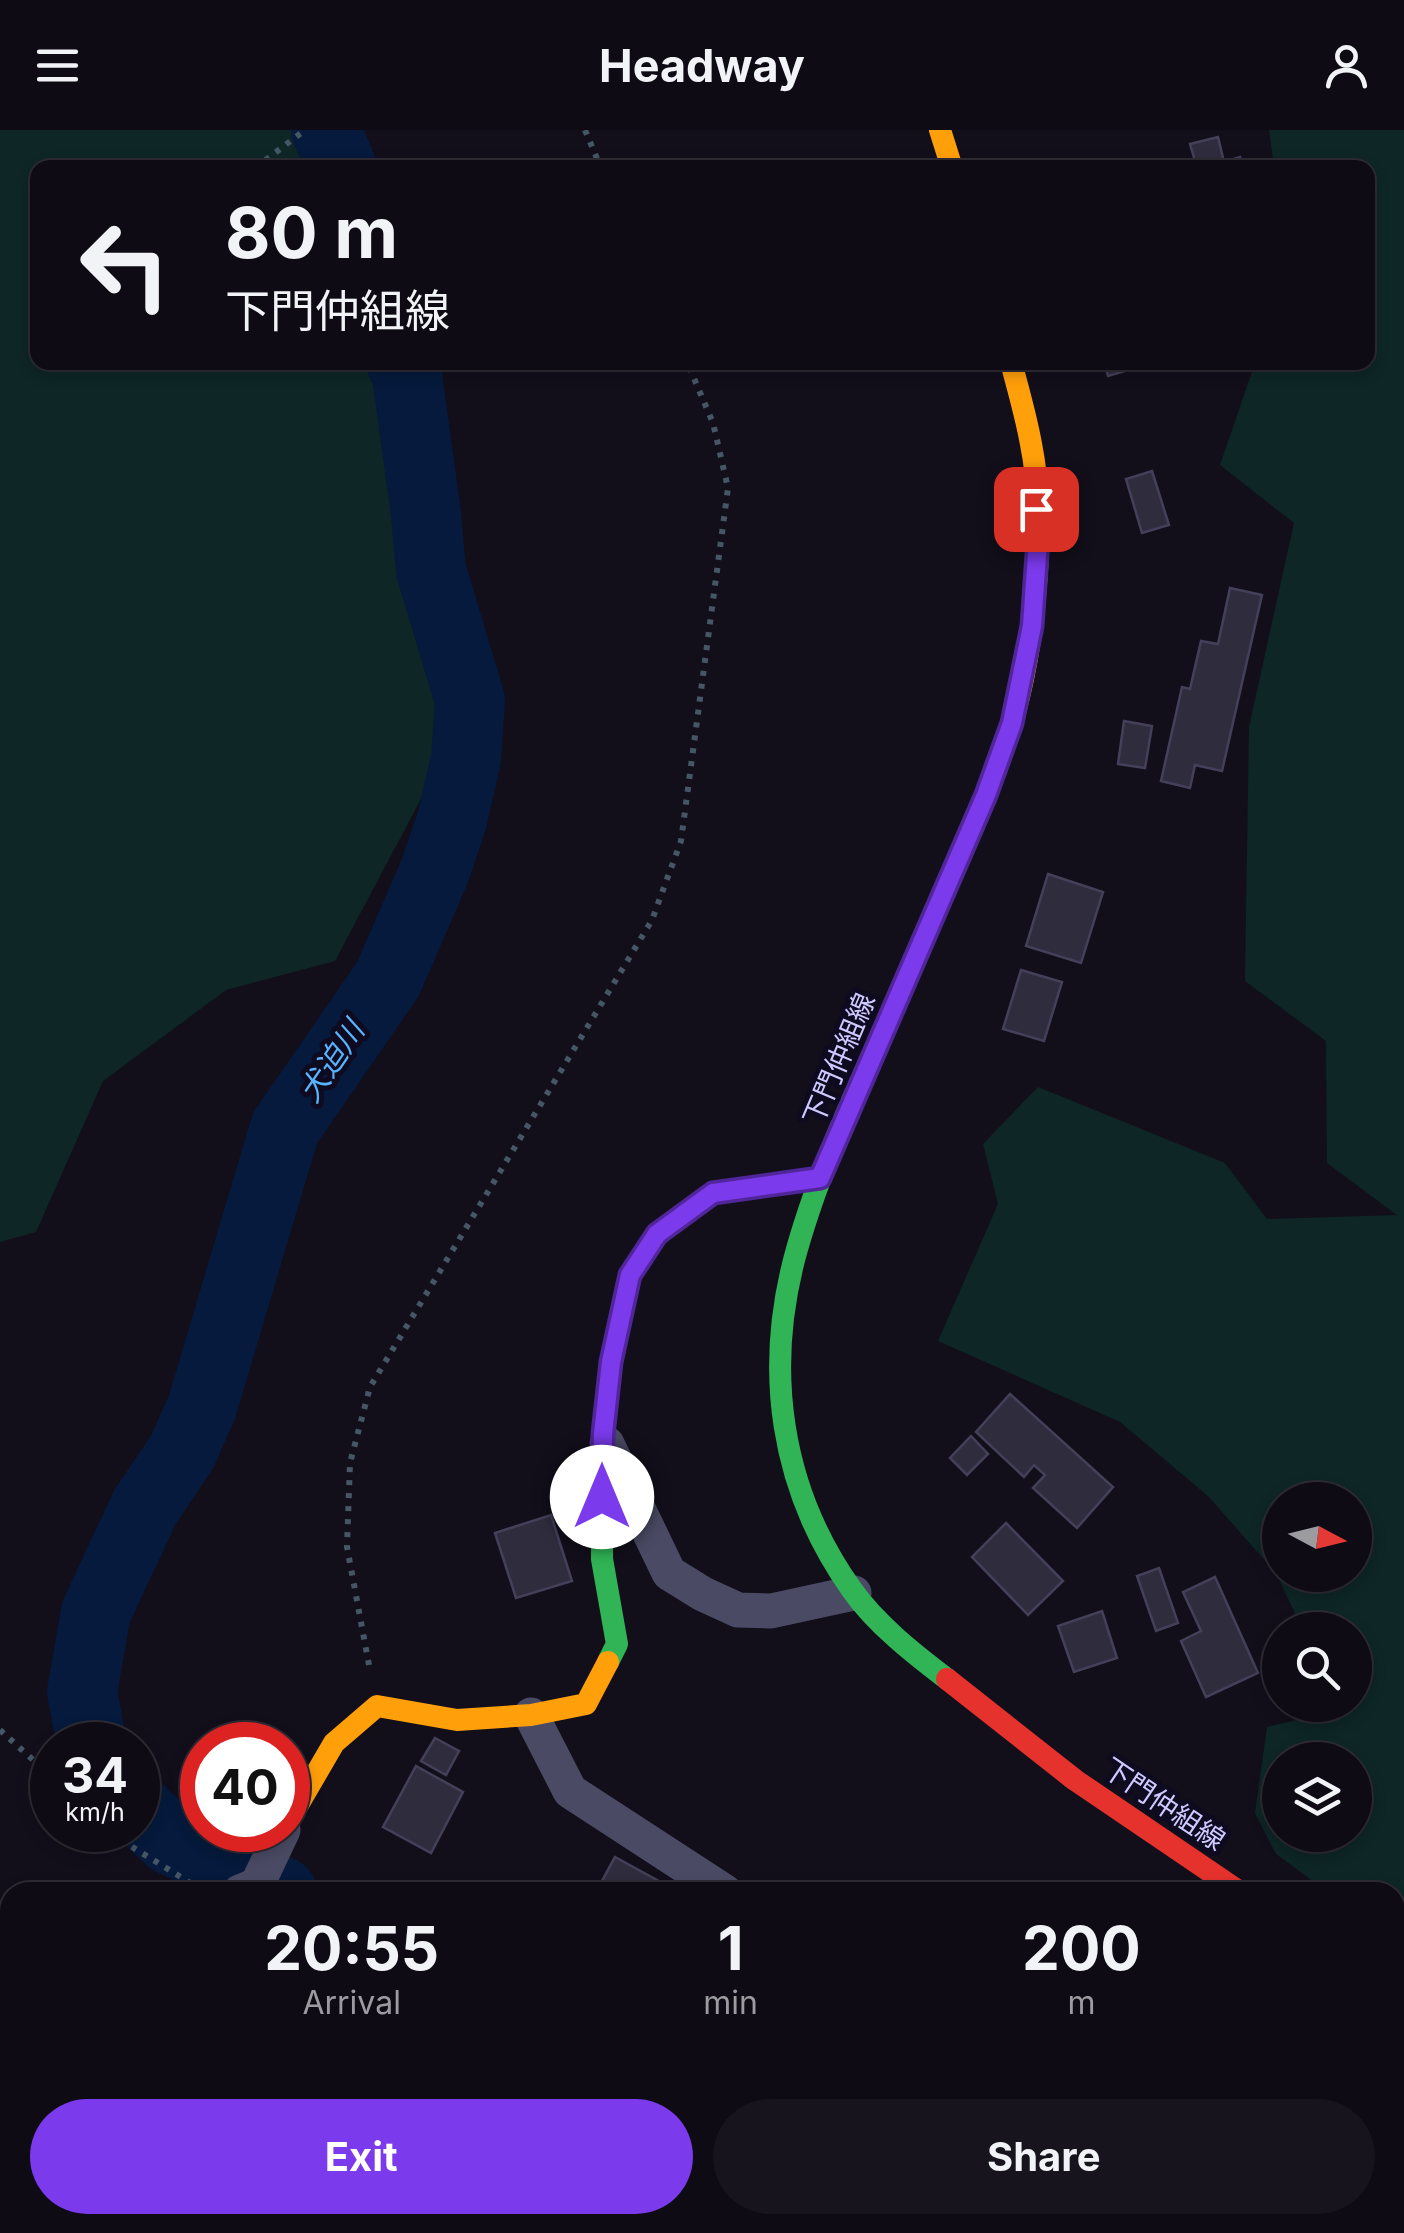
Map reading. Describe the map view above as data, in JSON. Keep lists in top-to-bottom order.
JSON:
{
  "streets": {
    "street": ["下門仲組線"]
  },
  "water": ["犬迫川"],
  "north": "right",
  "page": {
    "header": "Headway",
    "turn": ["80 m", "下門仲組線"],
    "speed": "34 km/h",
    "limit": "40",
    "eta": [
      "20:55",
      "Arrival",
      "1",
      "min",
      "200",
      "m"
    ],
    "buttons": ["Exit", "Share"]
  }
}
